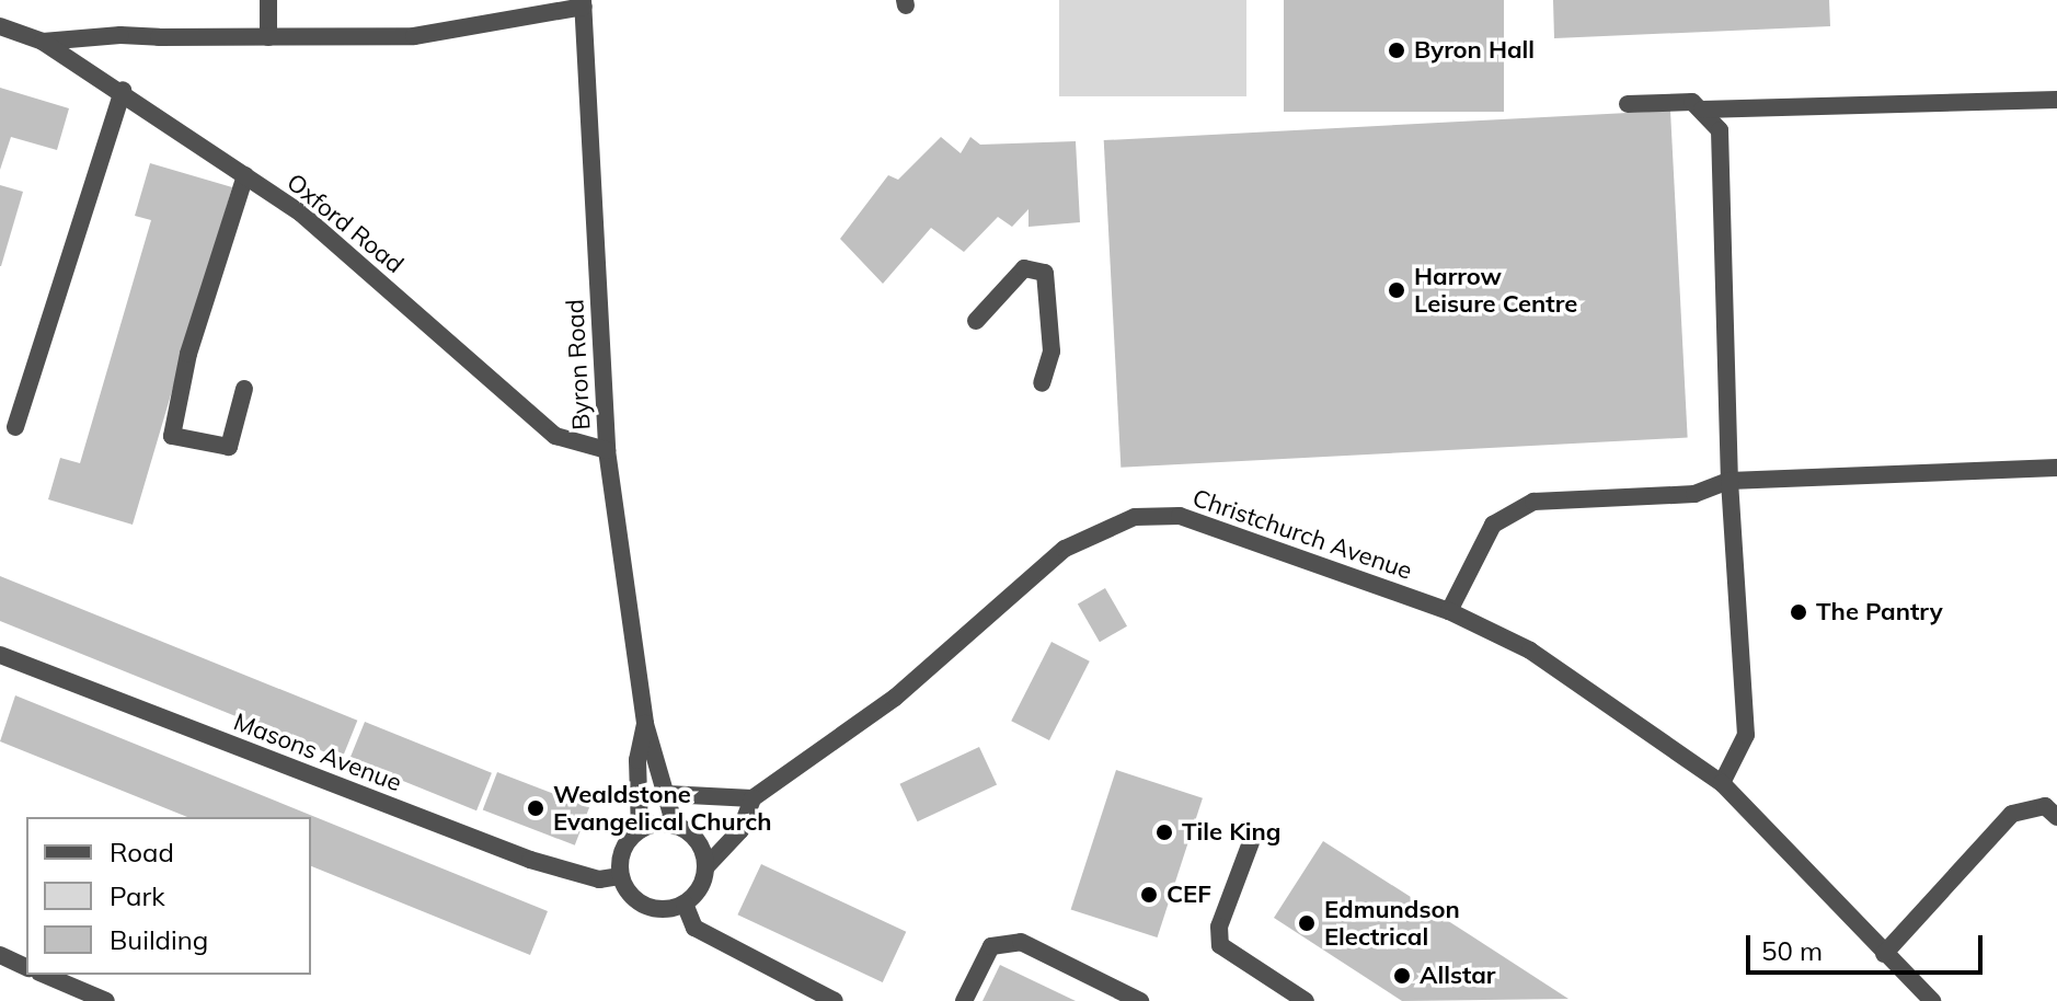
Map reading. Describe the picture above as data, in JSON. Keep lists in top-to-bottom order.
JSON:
{
  "streets": {
    "street": [
      "Oxford Road",
      "Byron Road",
      "Christchurch Avenue",
      "Masons Avenue"
    ]
  },
  "crossings": [
    ["Oxford Road", "Byron Road"],
    ["Byron Road", "Masons Avenue"]
  ],
  "places": [
    "Byron Hall",
    "Harrow Leisure Centre",
    "The Pantry",
    "Wealdstone Evangelical Church",
    "Tile King",
    "CEF",
    "Edmundson Electrical",
    "Allstar"
  ],
  "legend": ["Road", "Park", "Building"],
  "scale_bar": "50 m"
}
